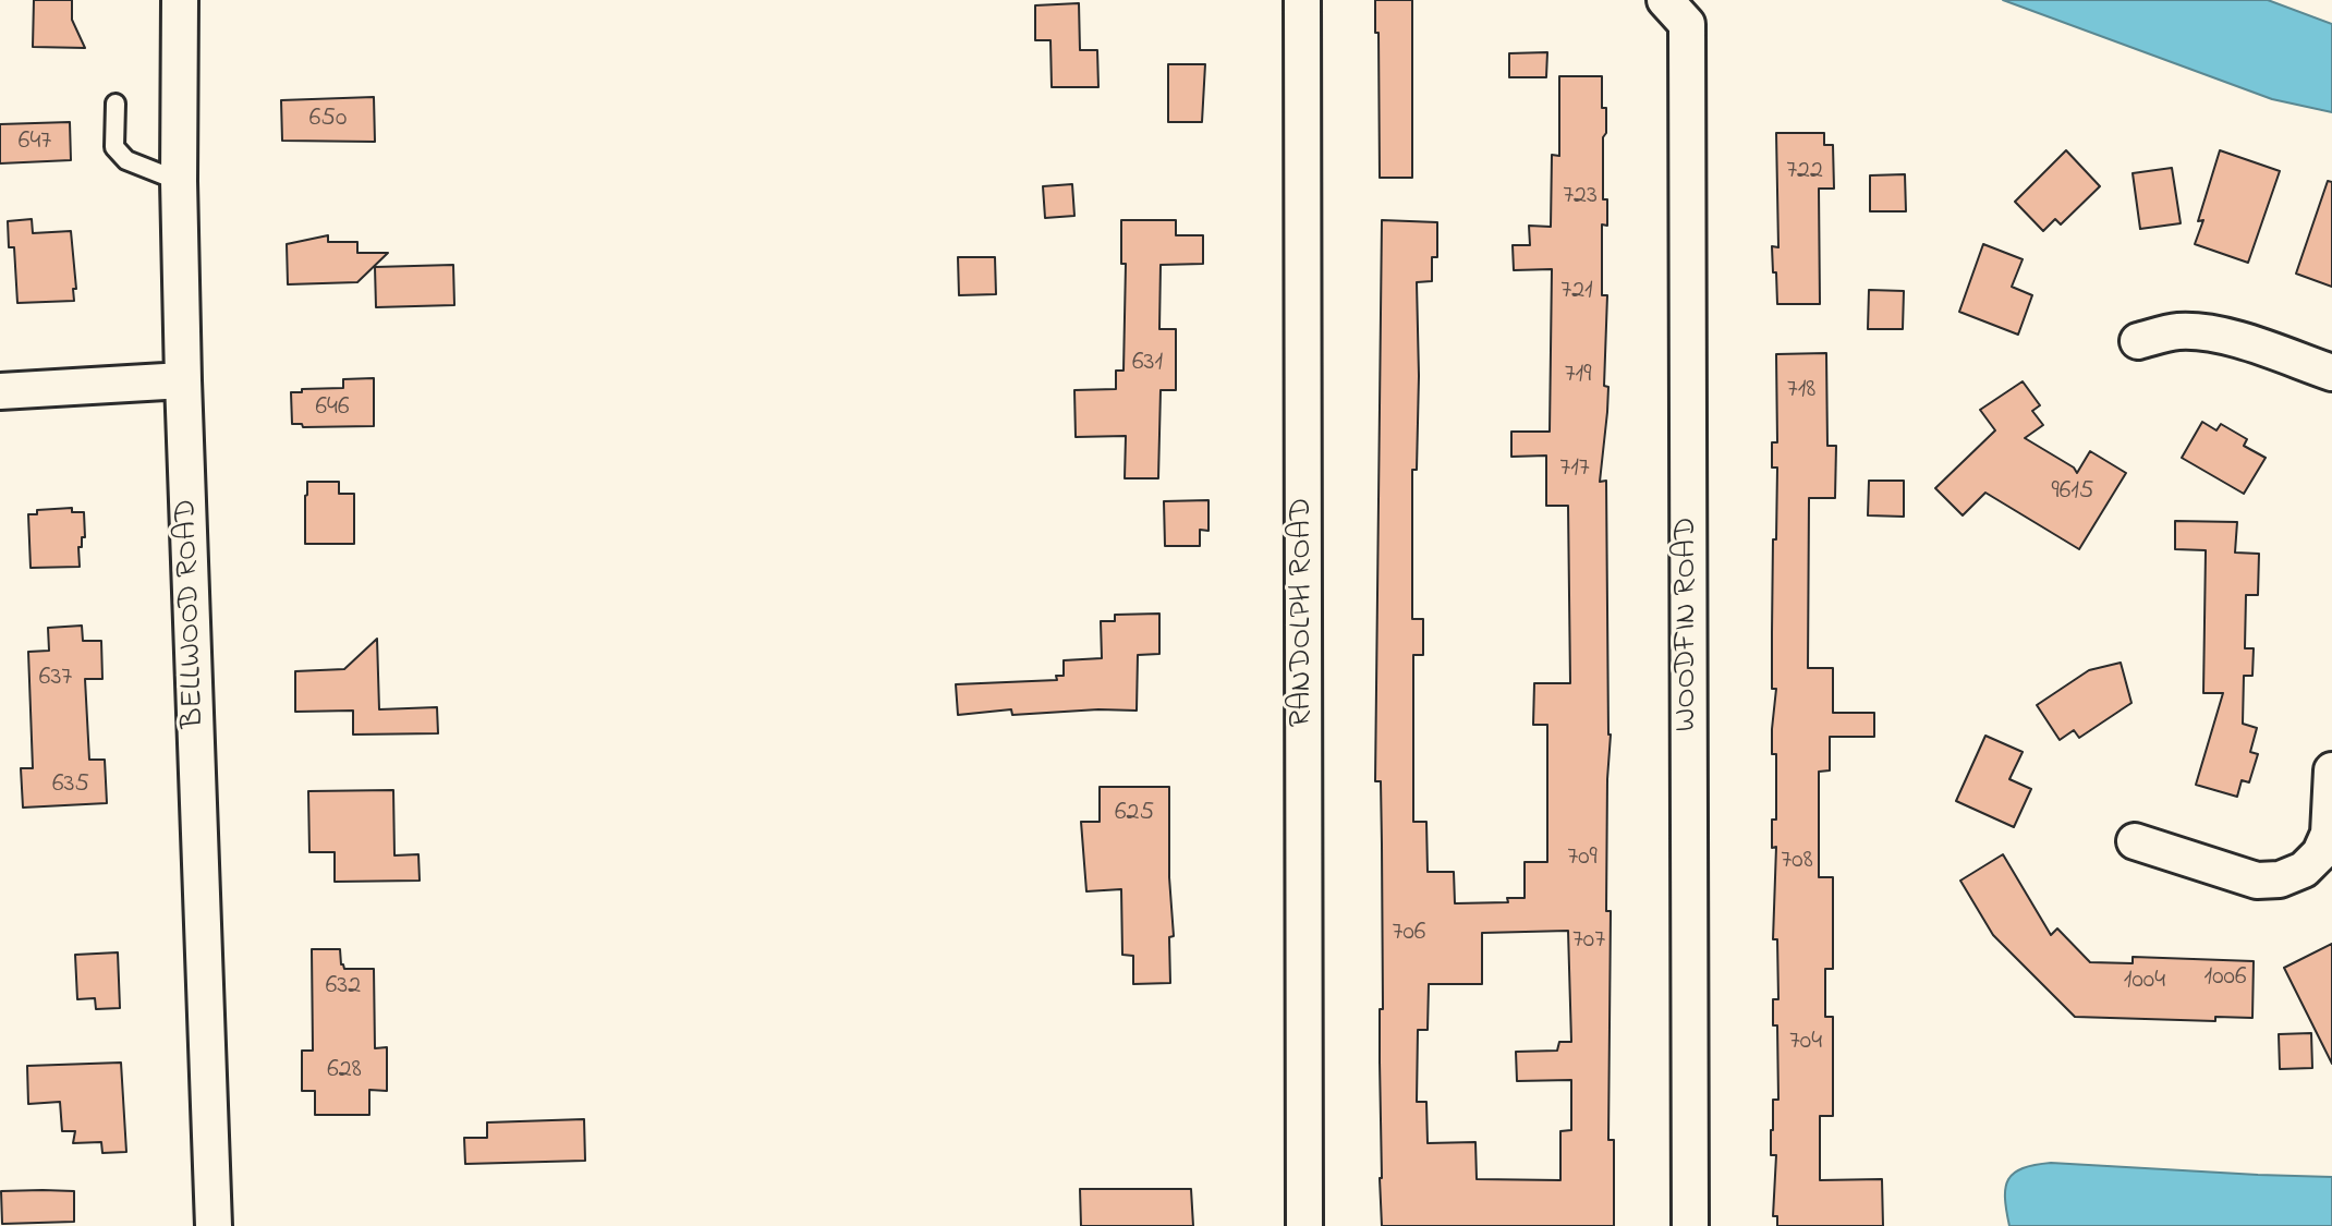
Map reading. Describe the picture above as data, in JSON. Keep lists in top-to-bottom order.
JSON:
{
  "streets": {
    "street": ["RANDOLPH ROAD", "BELLWOOD ROAD", "WOODFIN ROAD"]
  },
  "house_numbers": [
    "650",
    "647",
    "722",
    "723",
    "721",
    "631",
    "719",
    "718",
    "646",
    "717",
    "9615",
    "637",
    "635",
    "625",
    "709",
    "708",
    "706",
    "707",
    "1006",
    "1004",
    "632",
    "704",
    "628"
  ]
}
